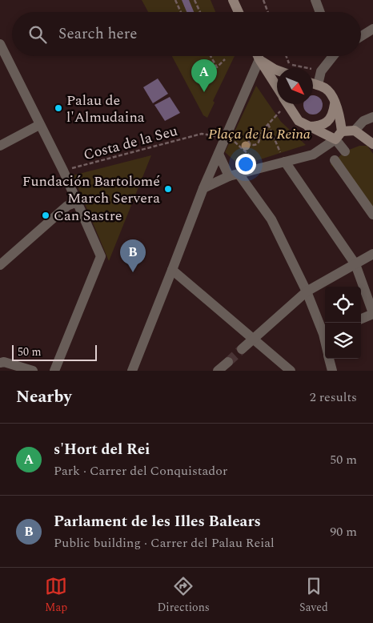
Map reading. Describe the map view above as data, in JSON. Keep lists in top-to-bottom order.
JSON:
{
  "streets": {
    "path": ["Costa de la Seu"]
  },
  "parks": ["Plaça de la Reina"],
  "places": ["Palau de l'Almudaina", "Fundación Bartolomé March Servera", "Can Sastre"],
  "scale_bar": "50 m",
  "north": "bottom right",
  "page": {
    "search": "Search here",
    "pins": ["A", "B"],
    "scale": "50 m",
    "heading": ["Nearby", "2 results"],
    "list": [
      {
        "mark": "A",
        "name": "s'Hort del Rei",
        "note": "Park · Carrer del Conquistador",
        "value": "50 m"
      },
      {
        "mark": "B",
        "name": "Parlament de les Illes Balears",
        "note": "Public building · Carrer del Palau Reial",
        "value": "90 m"
      }
    ],
    "nav": ["Map", "Directions", "Saved"]
  }
}
